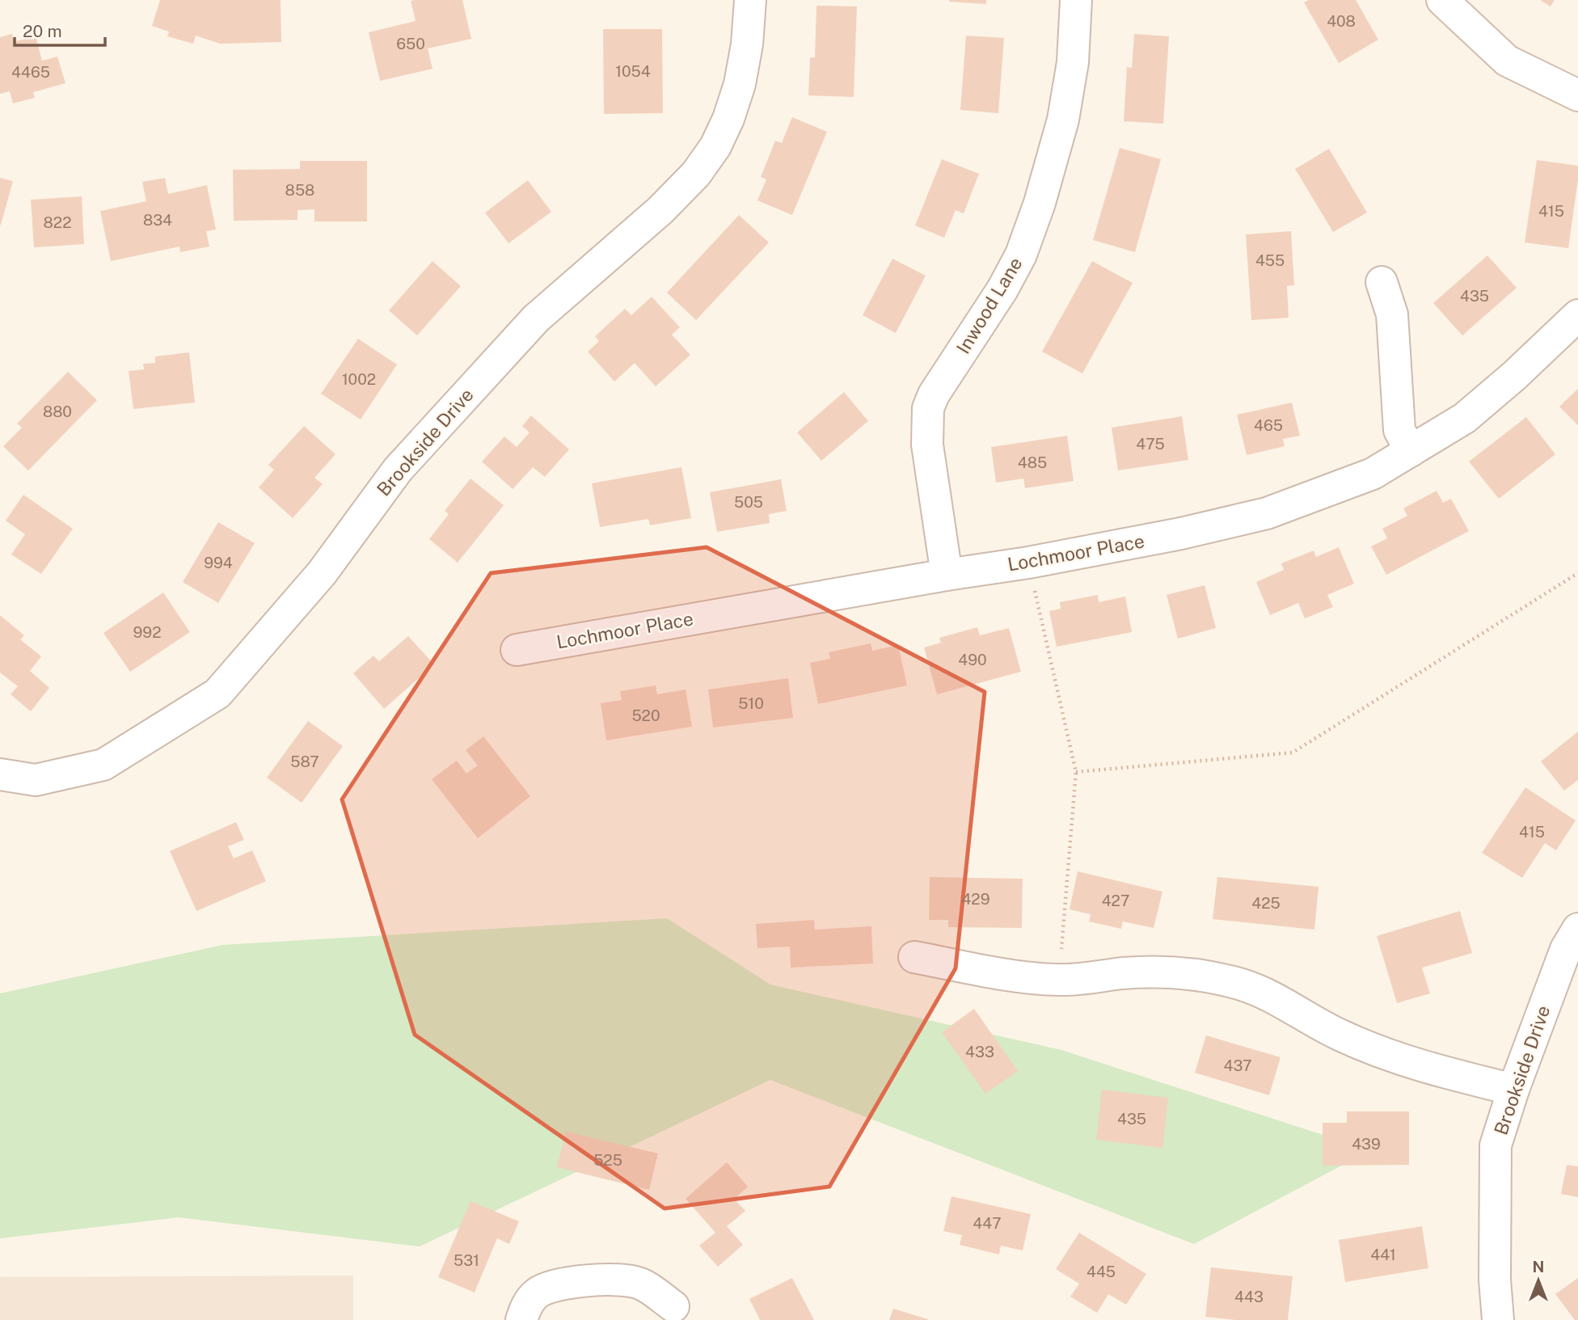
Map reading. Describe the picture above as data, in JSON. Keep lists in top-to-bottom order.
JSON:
{
  "streets": {
    "street": ["Inwood Lane", "Brookside Drive", "Lochmoor Place"]
  },
  "crossings": [
    ["Inwood Lane", "Lochmoor Place"]
  ],
  "house_numbers": [
    "408",
    "650",
    "1054",
    "4465",
    "858",
    "415",
    "834",
    "822",
    "455",
    "435",
    "1002",
    "880",
    "465",
    "475",
    "485",
    "505",
    "994",
    "992",
    "490",
    "510",
    "520",
    "587",
    "415",
    "429",
    "427",
    "425",
    "433",
    "437",
    "435",
    "439",
    "525",
    "447",
    "441",
    "531",
    "445",
    "443"
  ],
  "scale_bar": "20 m",
  "north": "top"
}
